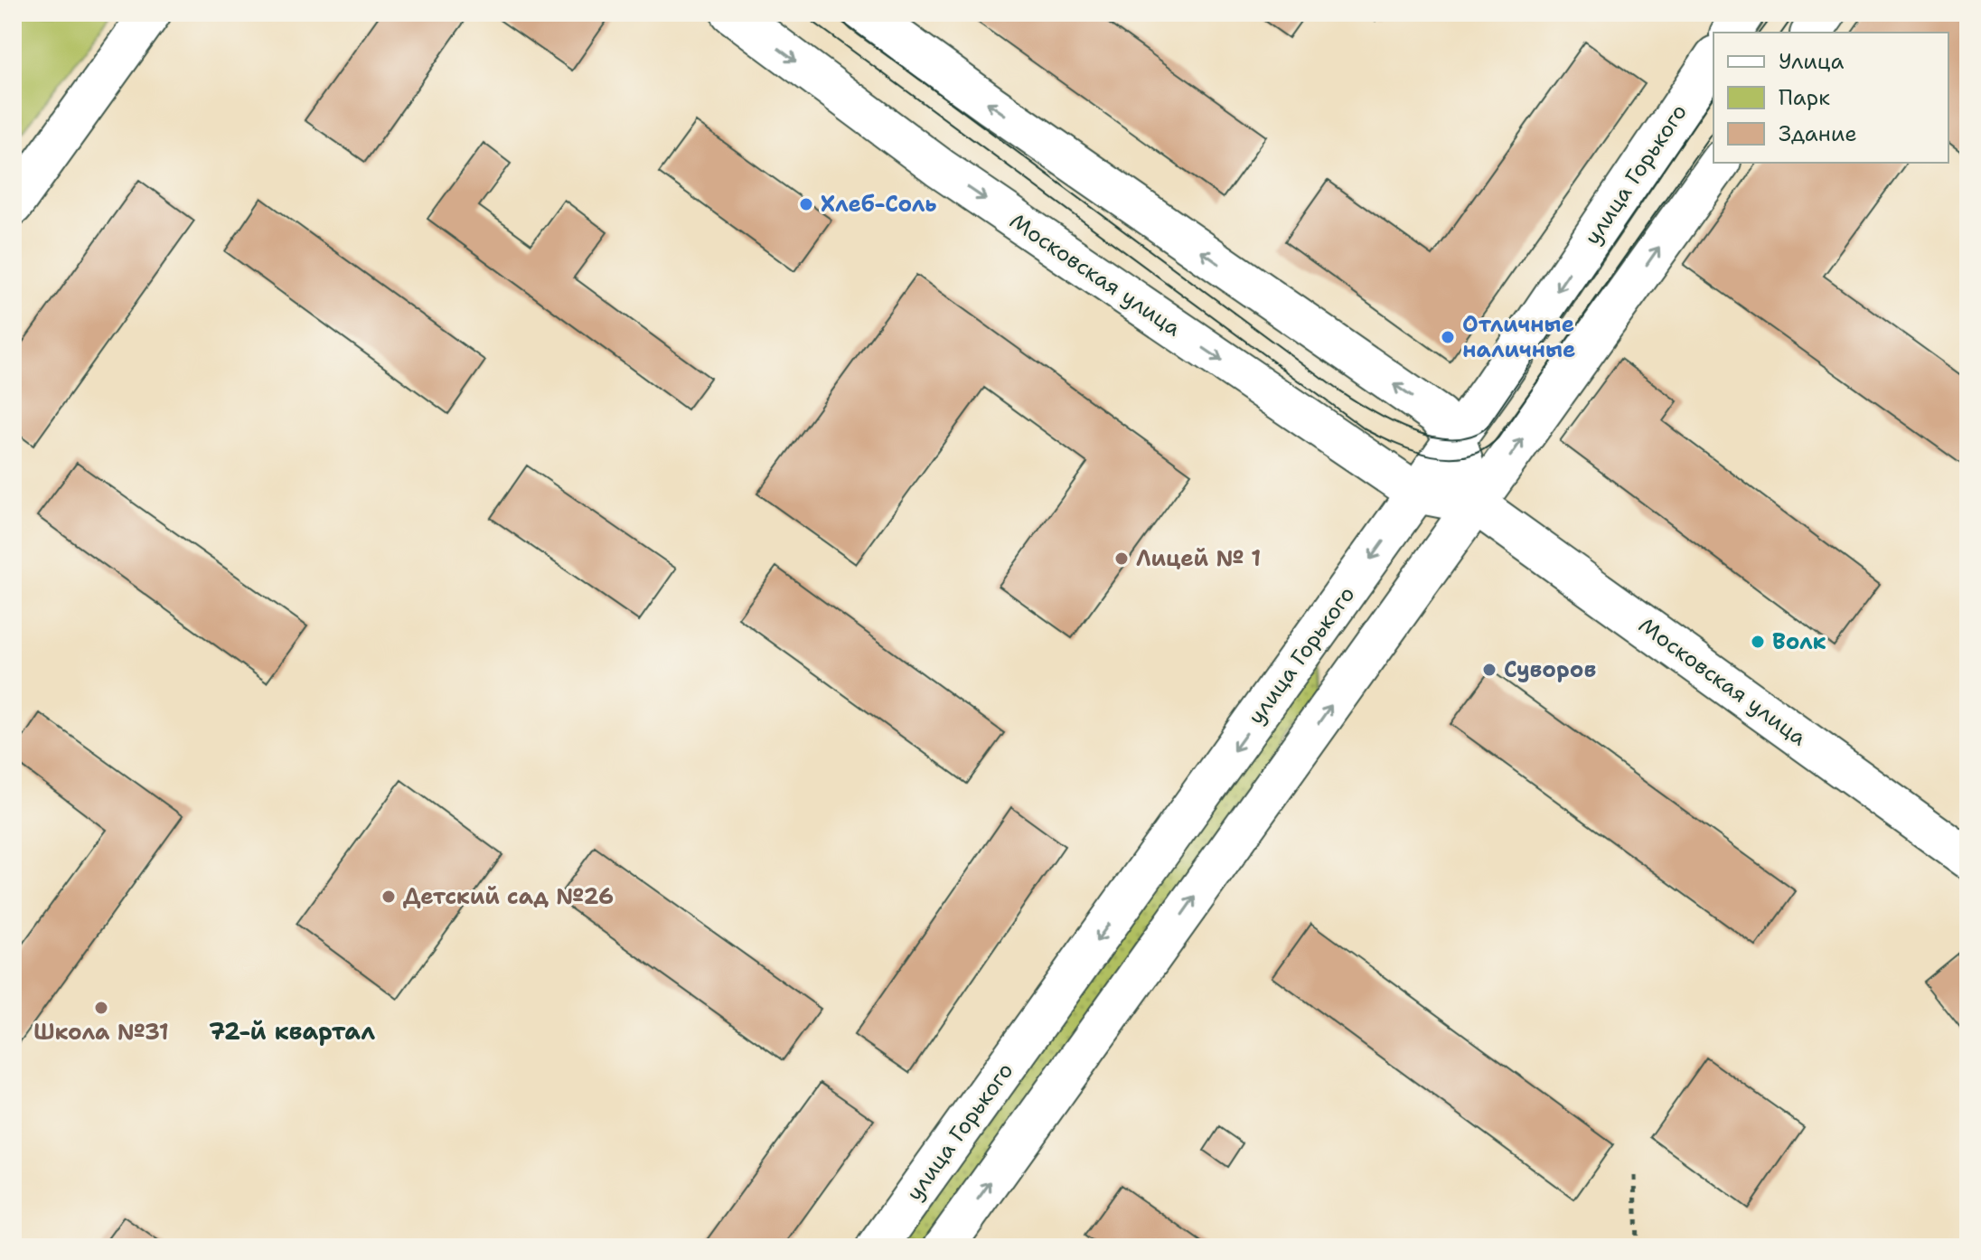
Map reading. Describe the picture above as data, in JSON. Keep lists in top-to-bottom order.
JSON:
{
  "streets": {
    "main road": ["улица Горького", "Московская улица"]
  },
  "crossings": [
    ["улица Горького", "Московская улица"]
  ],
  "districts": ["72-й квартал"],
  "places": [
    "Хлеб-Соль",
    "Отличные наличные",
    "Лицей № 1",
    "Волк",
    "Суворов",
    "Детский сад №26",
    "Школа №31"
  ],
  "legend": ["Улица", "Парк", "Здание"]
}
